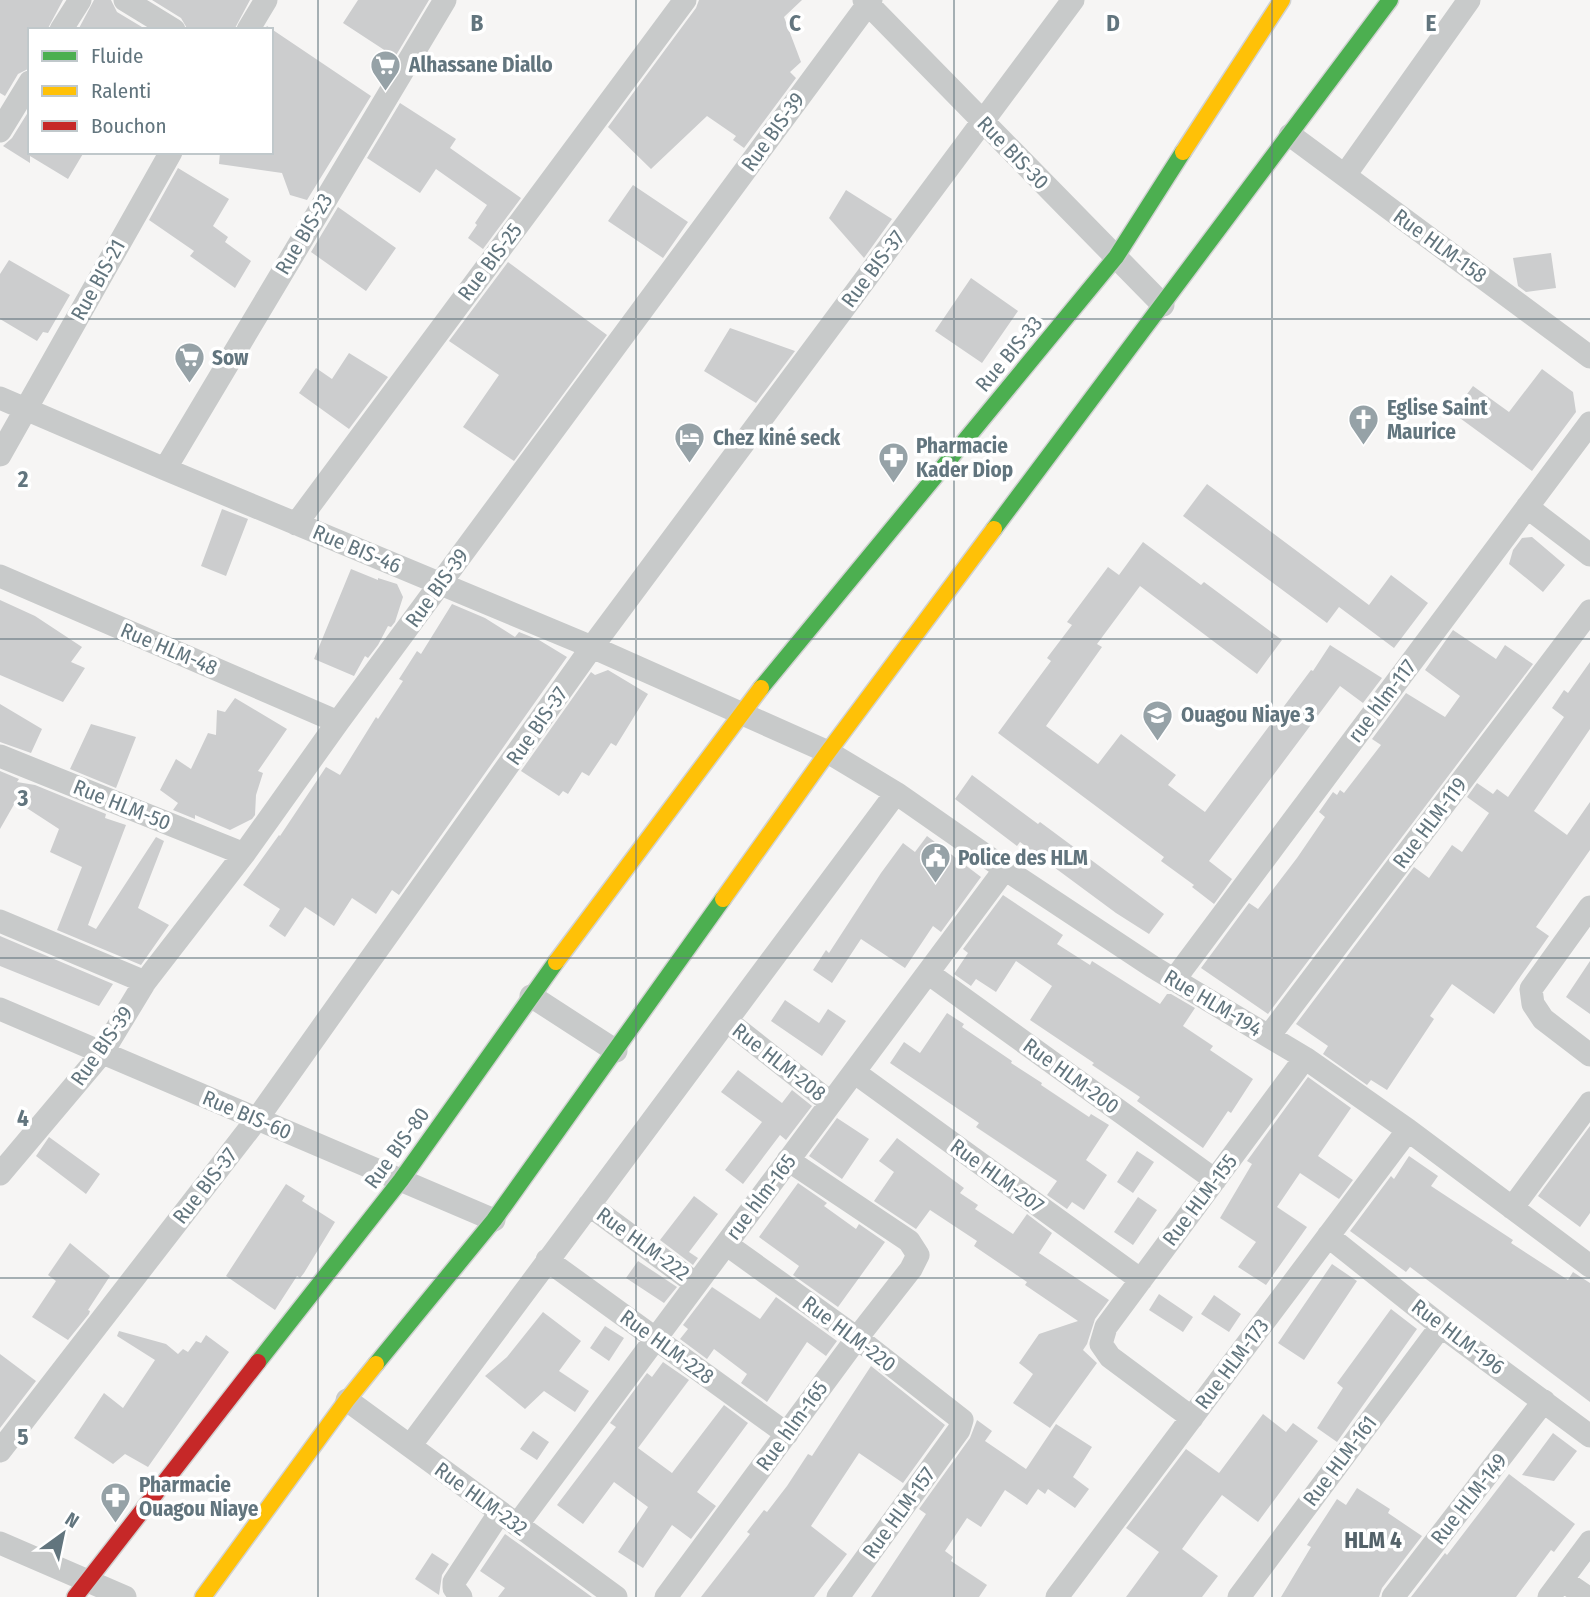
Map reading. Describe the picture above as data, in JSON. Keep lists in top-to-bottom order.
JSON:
{
  "streets": {
    "street": [
      "Rue BIS-39",
      "Rue BIS-30",
      "Rue BIS-23",
      "Rue HLM-158",
      "Rue BIS-25",
      "Rue BIS-37",
      "Rue BIS-21",
      "Rue BIS-33",
      "Rue BIS-46",
      "Rue HLM-48",
      "rue hlm-117",
      "Rue HLM-50",
      "Rue HLM-119",
      "Rue HLM-194",
      "Rue HLM-208",
      "Rue HLM-200",
      "Rue BIS-60",
      "Rue BIS-80",
      "Rue HLM-207",
      "rue hlm-165",
      "Rue HLM-155",
      "Rue HLM-222",
      "Rue HLM-220",
      "Rue HLM-196",
      "Rue HLM-228",
      "Rue HLM-173",
      "Rue hlm-165",
      "Rue HLM-161",
      "Rue HLM-232",
      "Rue HLM-149",
      "Rue HLM-157"
    ]
  },
  "crossings": [
    ["Rue BIS-39", "Rue BIS-30"],
    ["Rue BIS-39", "Rue BIS-46"],
    ["Rue BIS-39", "Rue HLM-48"],
    ["Rue BIS-39", "Rue HLM-50"],
    ["Rue BIS-39", "Rue BIS-60"],
    ["Rue BIS-30", "Rue BIS-37"],
    ["Rue BIS-30", "Rue BIS-33"],
    ["Rue BIS-23", "Rue BIS-46"],
    ["Rue BIS-25", "Rue BIS-46"],
    ["Rue BIS-37", "Rue BIS-46"],
    ["Rue BIS-37", "Rue BIS-60"],
    ["Rue BIS-21", "Rue BIS-46"],
    ["Rue BIS-33", "Rue BIS-46"],
    ["Rue BIS-33", "Rue BIS-80"],
    ["Rue BIS-46", "Rue HLM-194"],
    ["Rue BIS-46", "Rue BIS-80"],
    ["rue hlm-117", "Rue HLM-194"],
    ["Rue HLM-119", "Rue HLM-194"],
    ["Rue HLM-194", "rue hlm-165"],
    ["Rue HLM-194", "Rue HLM-155"],
    ["Rue HLM-194", "Rue HLM-173"],
    ["Rue HLM-208", "rue hlm-165"],
    ["Rue HLM-200", "rue hlm-165"],
    ["Rue HLM-200", "Rue HLM-155"],
    ["Rue BIS-60", "Rue BIS-80"],
    ["Rue HLM-207", "rue hlm-165"],
    ["Rue HLM-207", "Rue HLM-155"],
    ["rue hlm-165", "Rue HLM-222"],
    ["rue hlm-165", "Rue HLM-220"],
    ["rue hlm-165", "Rue HLM-228"],
    ["rue hlm-165", "Rue hlm-165"],
    ["rue hlm-165", "Rue HLM-232"],
    ["Rue HLM-155", "Rue HLM-173"],
    ["Rue HLM-220", "Rue hlm-165"],
    ["Rue HLM-220", "Rue HLM-157"],
    ["Rue HLM-196", "Rue HLM-173"],
    ["Rue HLM-196", "Rue HLM-161"],
    ["Rue HLM-196", "Rue HLM-149"],
    ["Rue HLM-228", "Rue hlm-165"]
  ],
  "districts": ["HLM 4"],
  "places": {
    "supermarket": ["Alhassane Diallo", "Sow"],
    "church": ["Eglise Saint Maurice"],
    "hotel": ["Chez kiné seck"],
    "pharmacy": ["Pharmacie Kader Diop", "Pharmacie Ouagou Niaye"],
    "school or university": ["Ouagou Niaye 3"],
    "public building": ["Police des HLM"]
  },
  "legend": ["Fluide", "Ralenti", "Bouchon"],
  "north": "top right",
  "grid": {
    "columns": [
      "B",
      "C",
      "D",
      "E"
    ],
    "rows": [
      "2",
      "3",
      "4",
      "5"
    ]
  }
}
